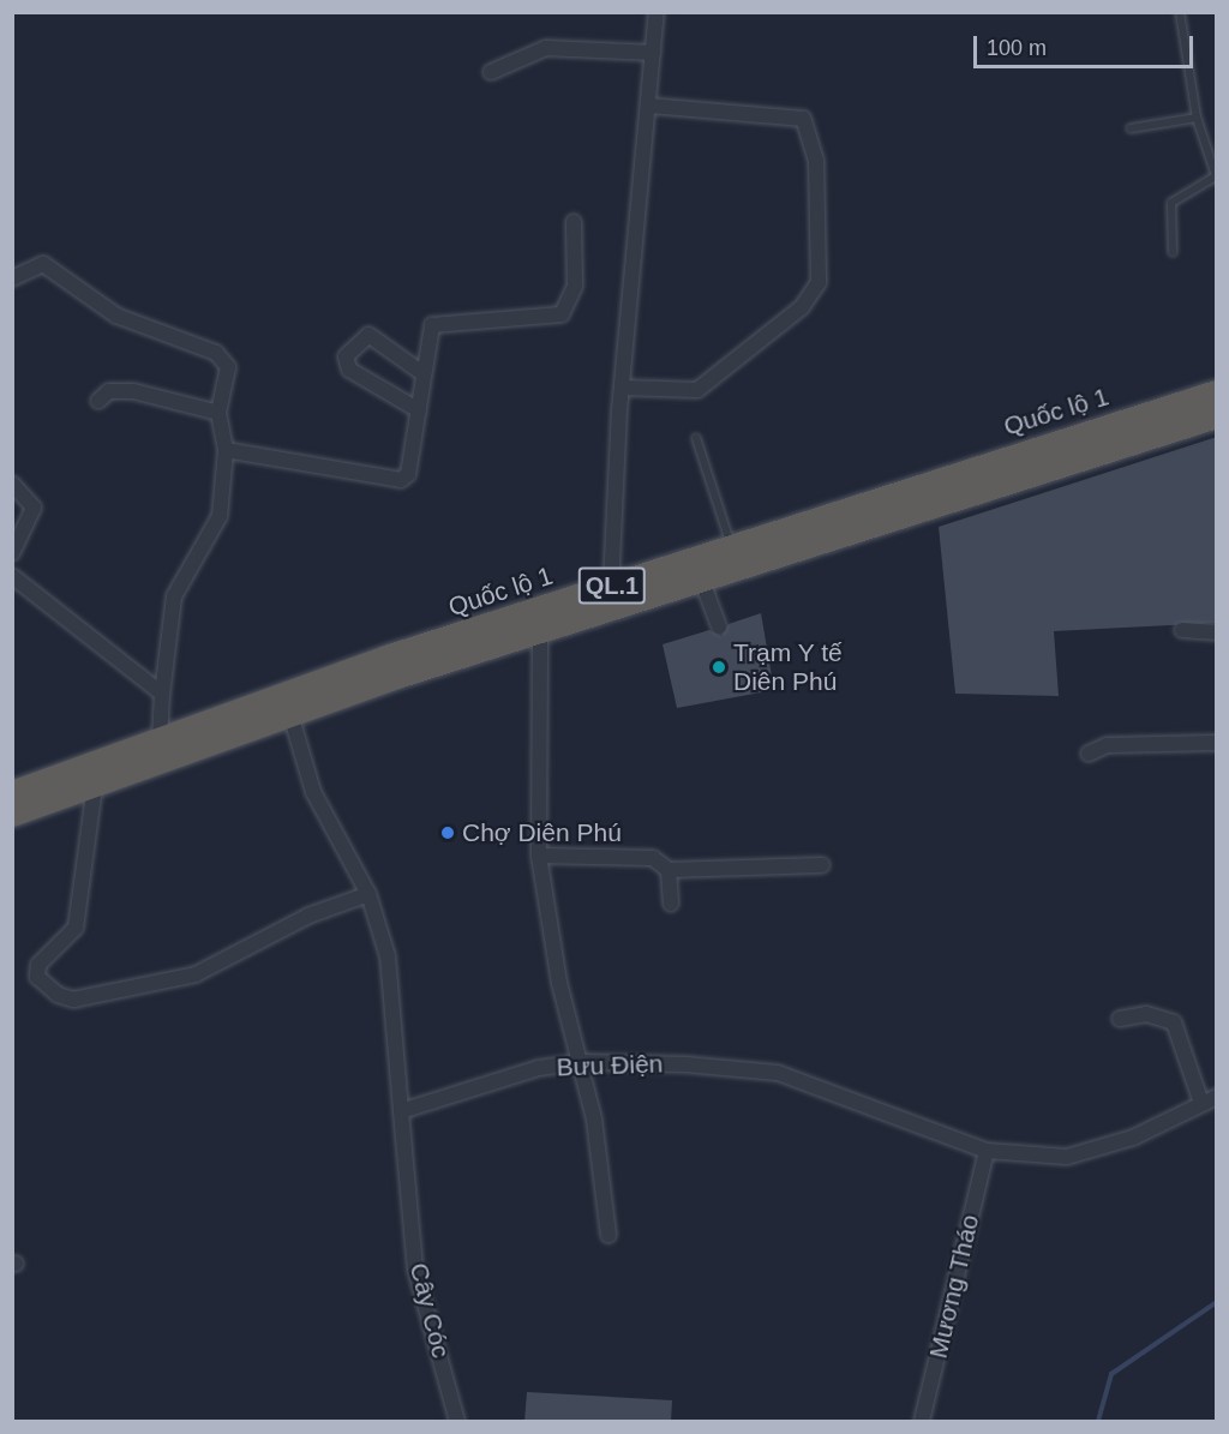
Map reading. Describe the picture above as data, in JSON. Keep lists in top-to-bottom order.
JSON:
{
  "streets": {
    "highway": ["Quốc lộ 1", "QL.1"],
    "street": ["Bưu Điện", "Mương Tháo", "Cây Cóc"]
  },
  "crossings": [
    ["Bưu Điện", "Mương Tháo"],
    ["Bưu Điện", "Cây Cóc"]
  ],
  "places": ["Trạm Y tế Diên Phú", "Chợ Diên Phú"],
  "scale_bar": "100 m"
}
